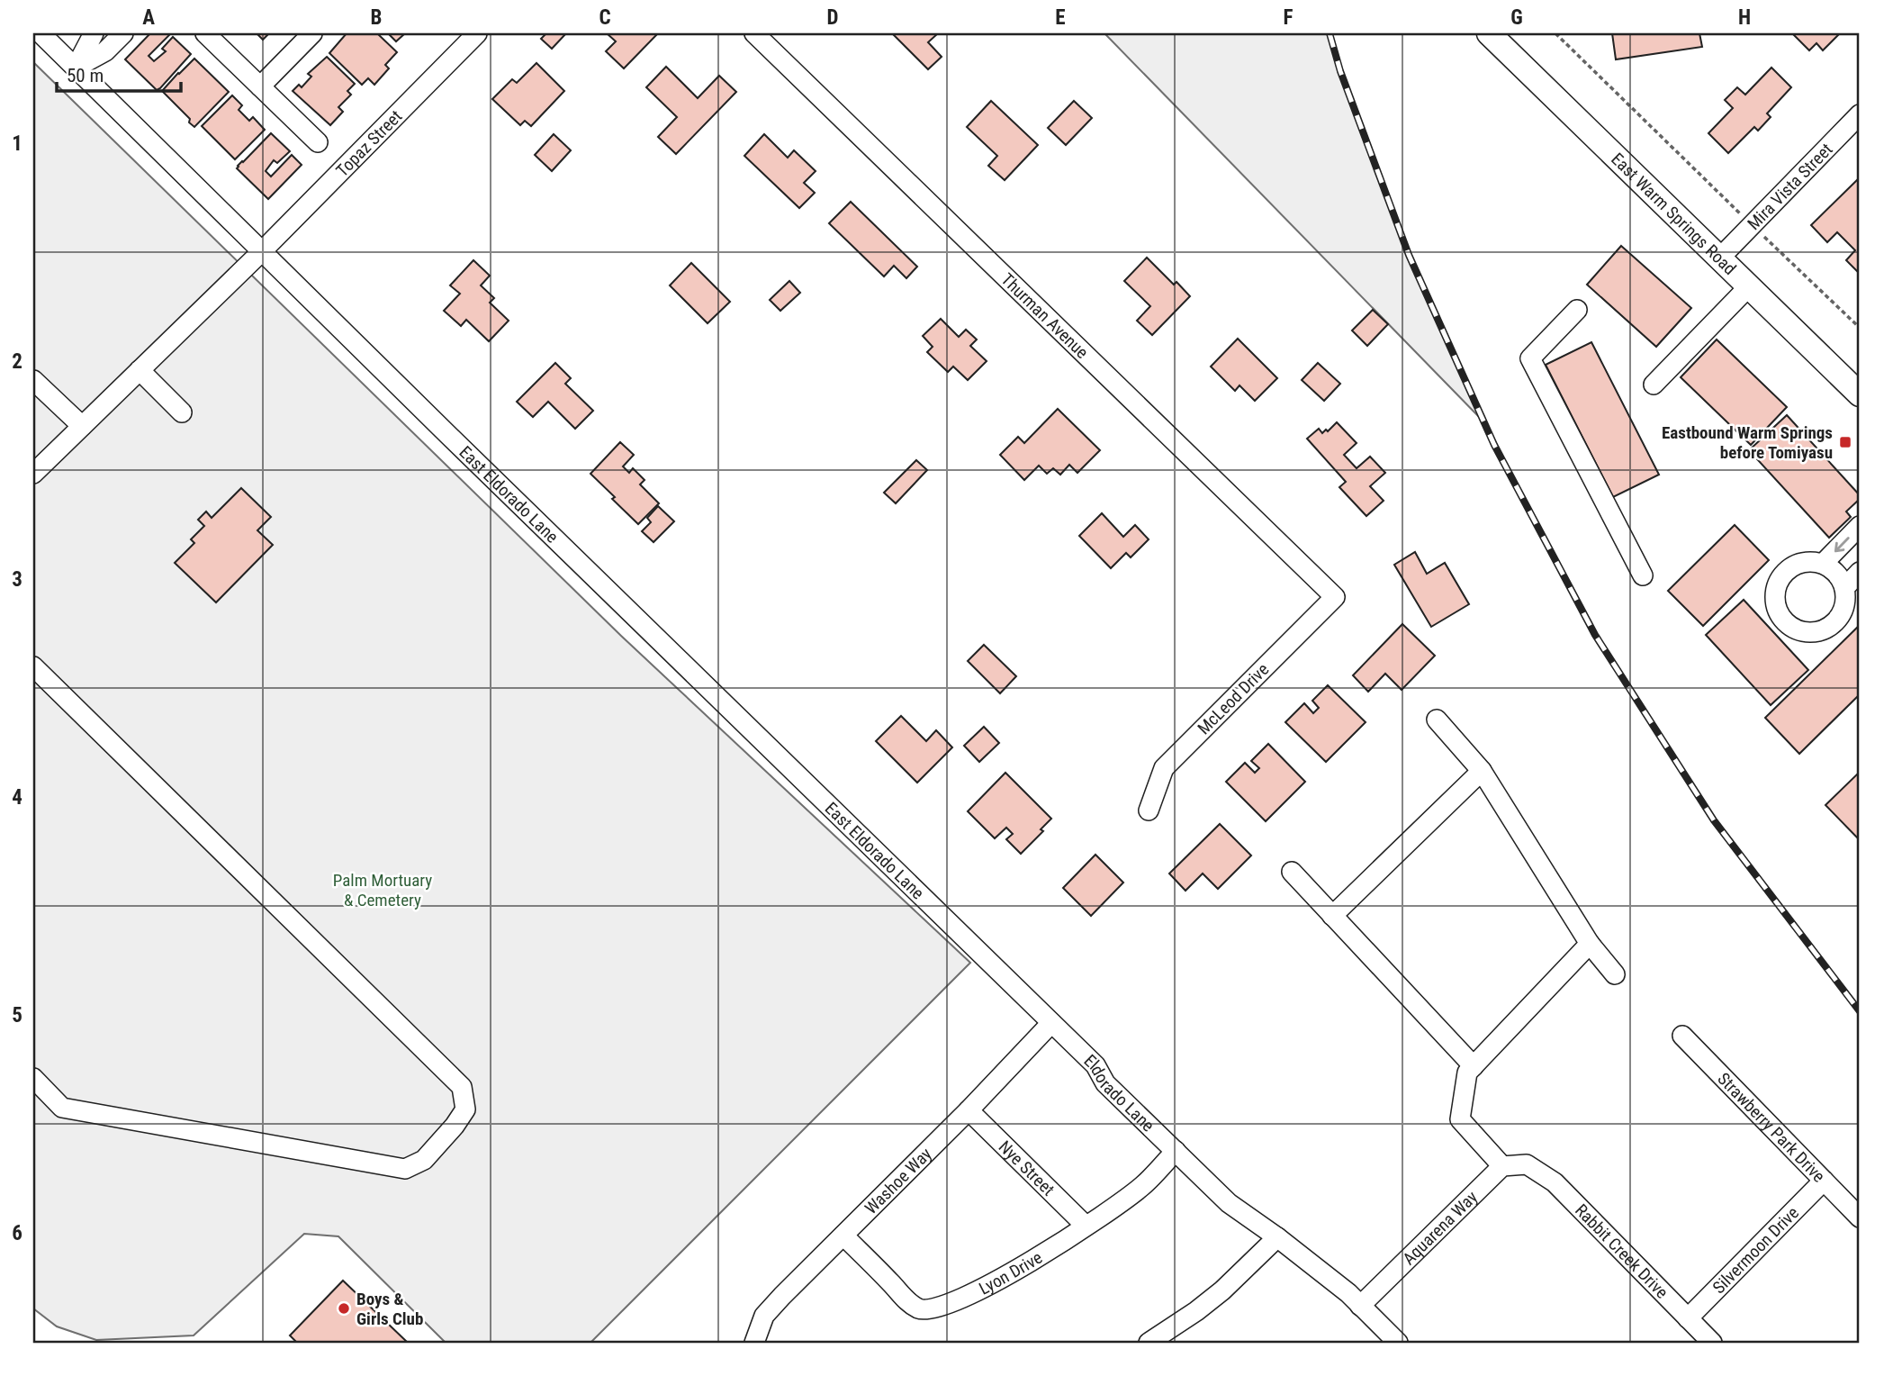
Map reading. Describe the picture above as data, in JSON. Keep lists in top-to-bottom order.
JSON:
{
  "streets": {
    "main road": ["East Warm Springs Road"],
    "street": [
      "Topaz Street",
      "Mira Vista Street",
      "Thurman Avenue",
      "East Eldorado Lane",
      "McLeod Drive",
      "Eldorado Lane",
      "Strawberry Park Drive",
      "Nye Street",
      "Washoe Way",
      "Aquarena Way",
      "Silvermoon Drive",
      "Rabbit Creek Drive",
      "Lyon Drive"
    ]
  },
  "crossings": [
    ["Topaz Street", "East Eldorado Lane"],
    ["Mira Vista Street", "East Warm Springs Road"],
    ["Thurman Avenue", "McLeod Drive"],
    ["East Eldorado Lane", "Eldorado Lane"],
    ["Eldorado Lane", "Washoe Way"],
    ["Eldorado Lane", "Lyon Drive"],
    ["Strawberry Park Drive", "Silvermoon Drive"],
    ["Nye Street", "Washoe Way"],
    ["Nye Street", "Lyon Drive"],
    ["Washoe Way", "Lyon Drive"],
    ["Aquarena Way", "Rabbit Creek Drive"],
    ["Silvermoon Drive", "Rabbit Creek Drive"]
  ],
  "parks": ["Palm Mortuary & Cemetery"],
  "places": {
    "transit": ["Eastbound Warm Springs before Tomiyasu"],
    "other": ["Boys & Girls Club"]
  },
  "scale_bar": "50 m",
  "grid": {
    "columns": [
      "A",
      "B",
      "C",
      "D",
      "E",
      "F",
      "G",
      "H"
    ],
    "rows": [
      "1",
      "2",
      "3",
      "4",
      "5",
      "6"
    ]
  }
}
